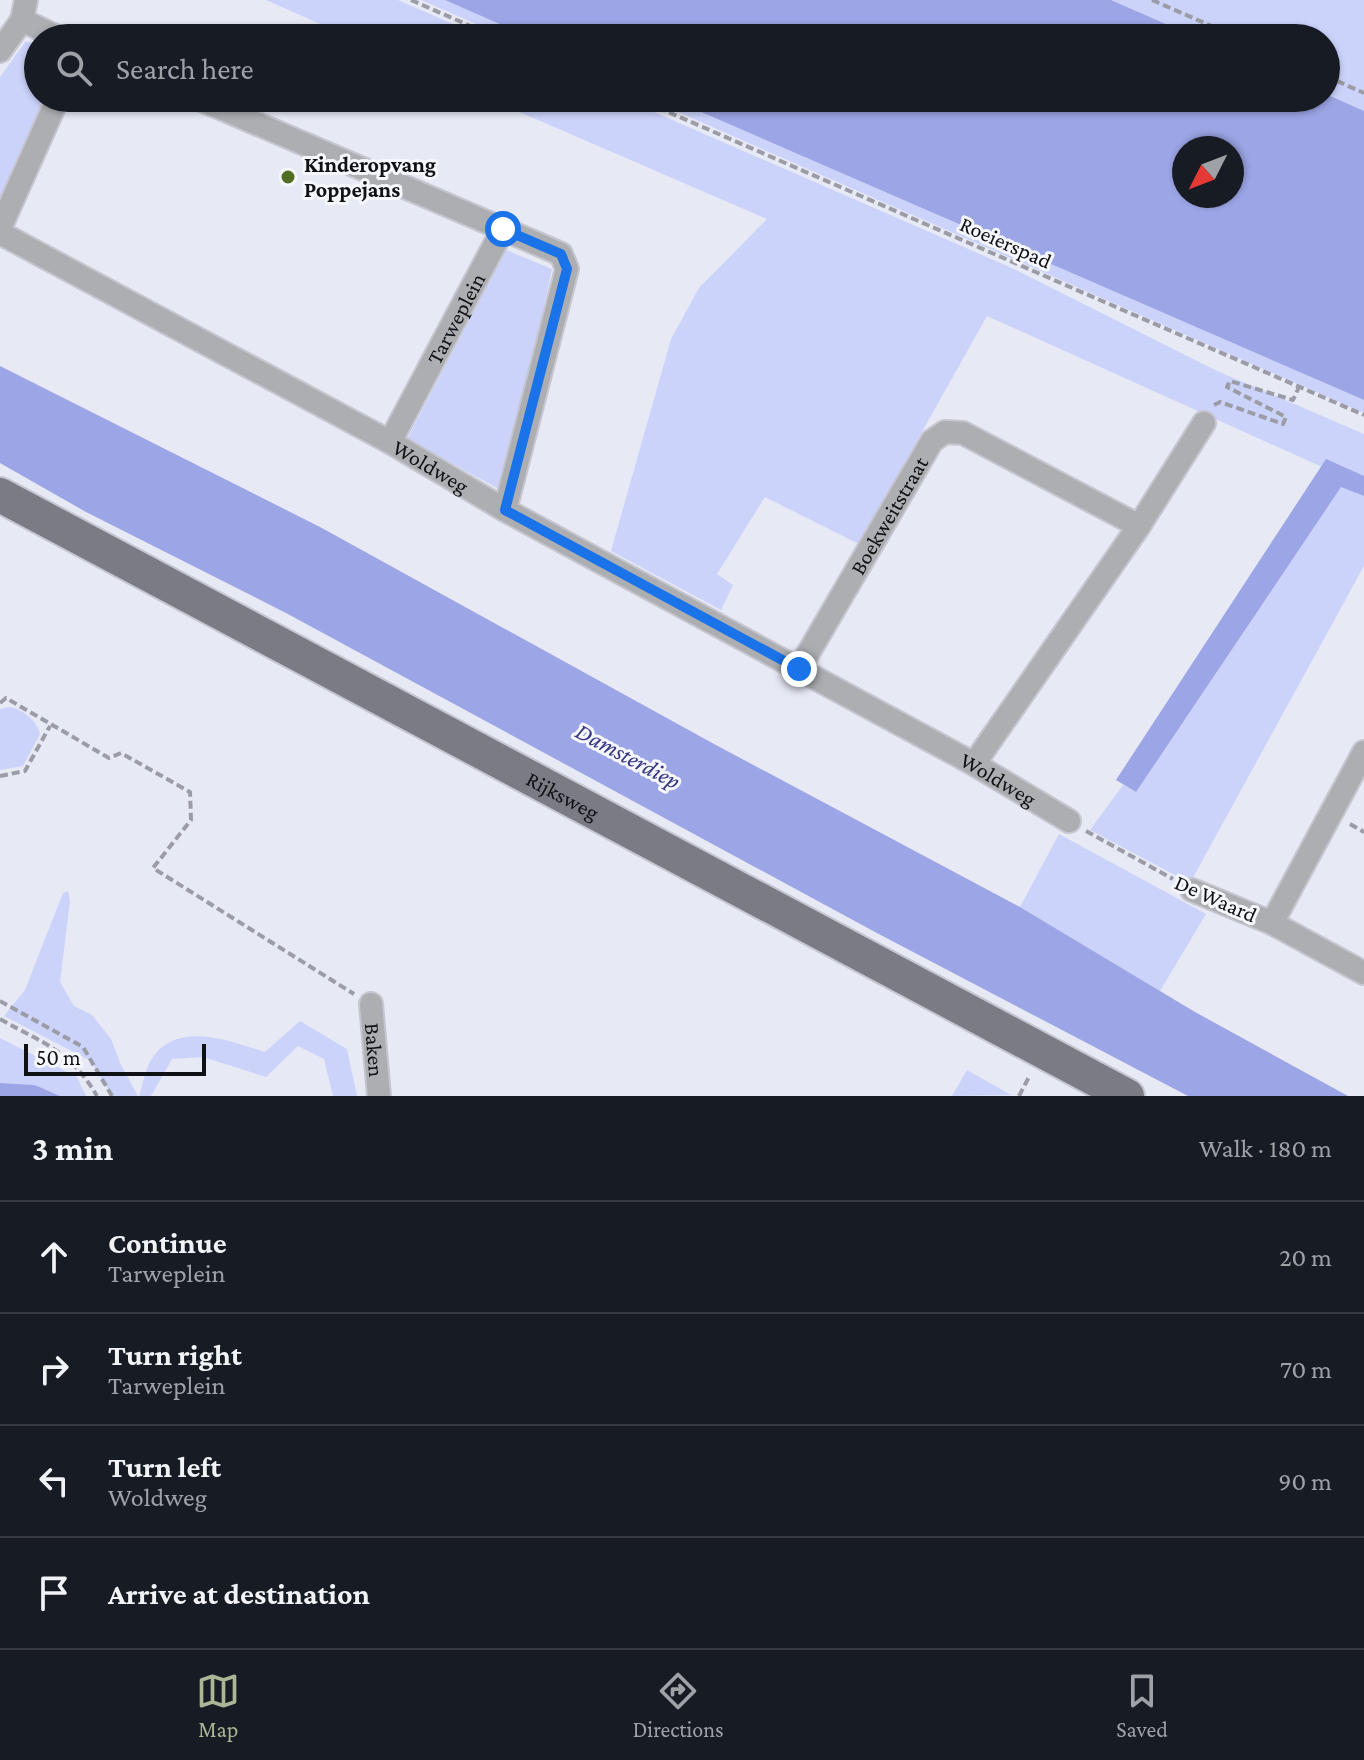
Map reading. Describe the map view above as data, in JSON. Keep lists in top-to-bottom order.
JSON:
{
  "streets": {
    "main road": ["Rijksweg"],
    "street": [
      "Tarweplein",
      "Woldweg",
      "Boekweitstraat",
      "De Waard",
      "Baken"
    ],
    "path": ["Roeierspad"]
  },
  "crossings": [
    ["Tarweplein", "Woldweg"],
    ["Woldweg", "Boekweitstraat"],
    ["Woldweg", "De Waard"]
  ],
  "water": ["Damsterdiep"],
  "places": ["Kinderopvang Poppejans"],
  "scale_bar": "50 m",
  "north": "bottom left",
  "page": {
    "search": "Search here",
    "scale": "50 m",
    "heading": ["3 min", "Walk · 180 m"],
    "list": [
      ["Continue", "Tarweplein", "20 m"],
      ["Turn right", "Tarweplein", "70 m"],
      ["Turn left", "Woldweg", "90 m"],
      "Arrive at destination"
    ],
    "nav": ["Map", "Directions", "Saved"]
  }
}
